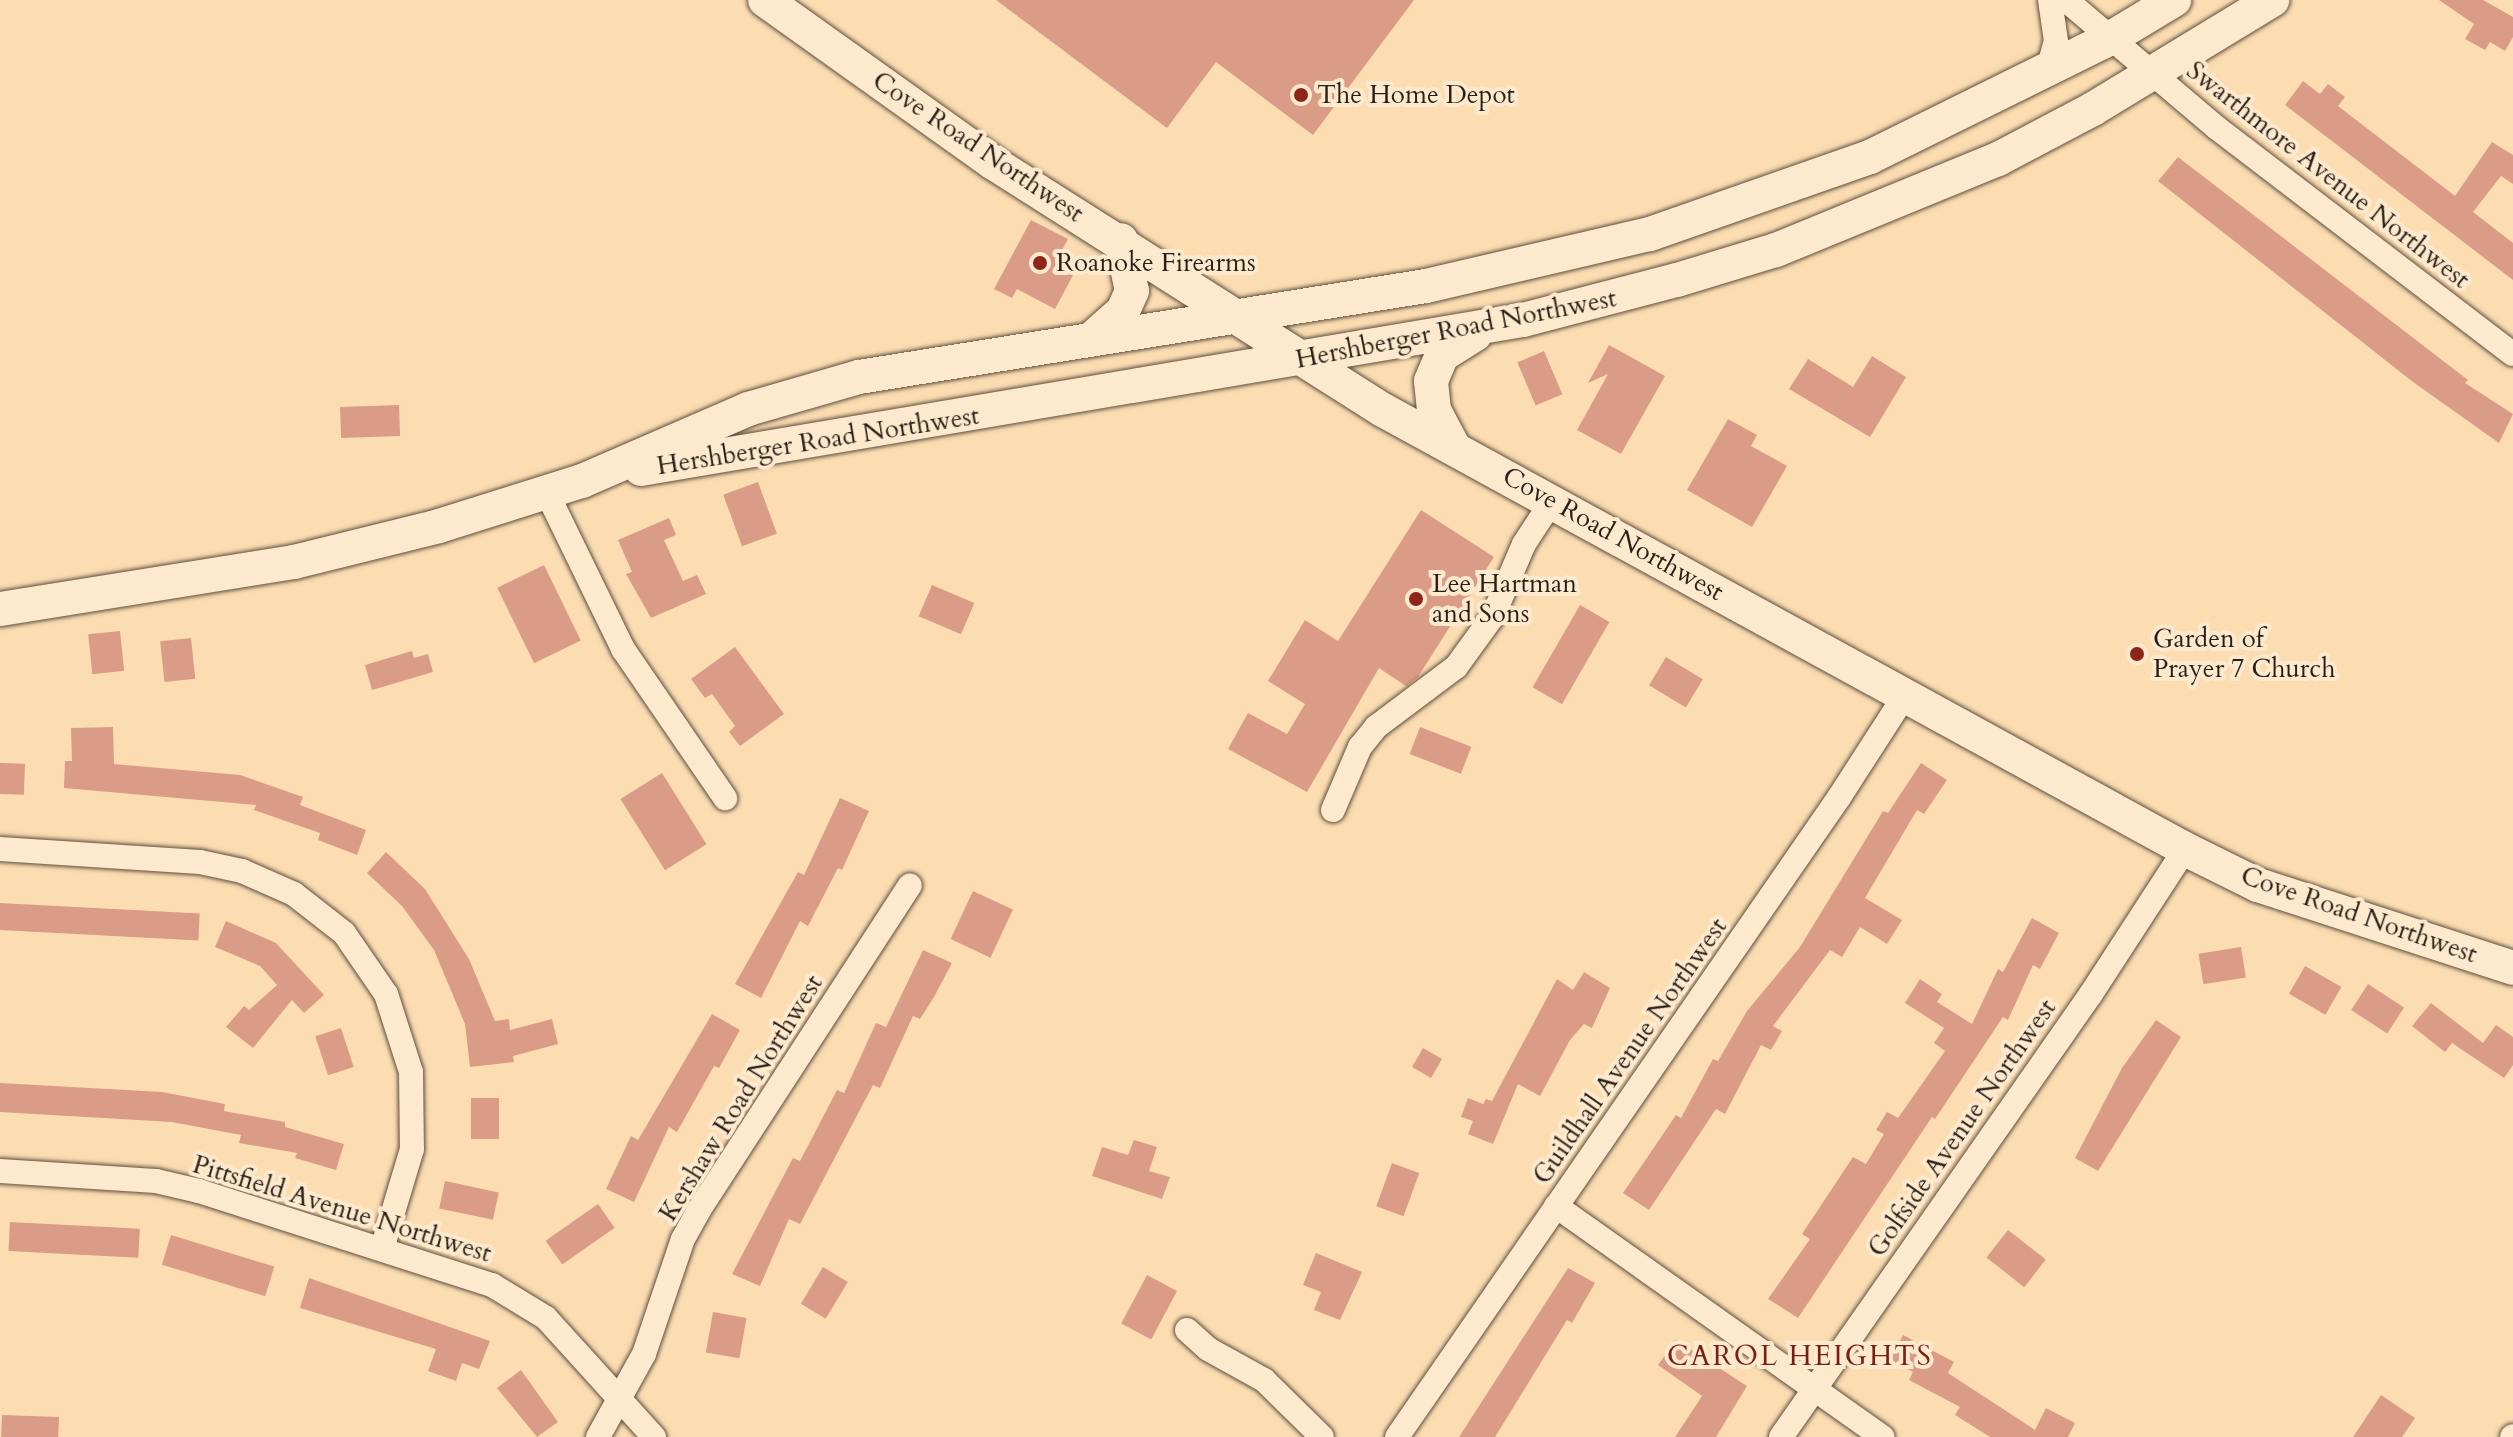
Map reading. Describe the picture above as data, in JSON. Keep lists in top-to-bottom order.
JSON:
{
  "streets": {
    "main road": ["Cove Road Northwest", "Hershberger Road Northwest"],
    "street": [
      "Swarthmore Avenue Northwest",
      "Guildhall Avenue Northwest",
      "Kershaw Road Northwest",
      "Golfside Avenue Northwest",
      "Pittsfield Avenue Northwest"
    ]
  },
  "crossings": [
    ["Cove Road Northwest", "Hershberger Road Northwest"],
    ["Cove Road Northwest", "Guildhall Avenue Northwest"],
    ["Cove Road Northwest", "Golfside Avenue Northwest"],
    ["Swarthmore Avenue Northwest", "Hershberger Road Northwest"],
    ["Kershaw Road Northwest", "Pittsfield Avenue Northwest"]
  ],
  "districts": ["CAROL HEIGHTS"],
  "places": [
    "The Home Depot",
    "Roanoke Firearms",
    "Lee Hartman and Sons",
    "Garden of Prayer 7 Church"
  ]
}
